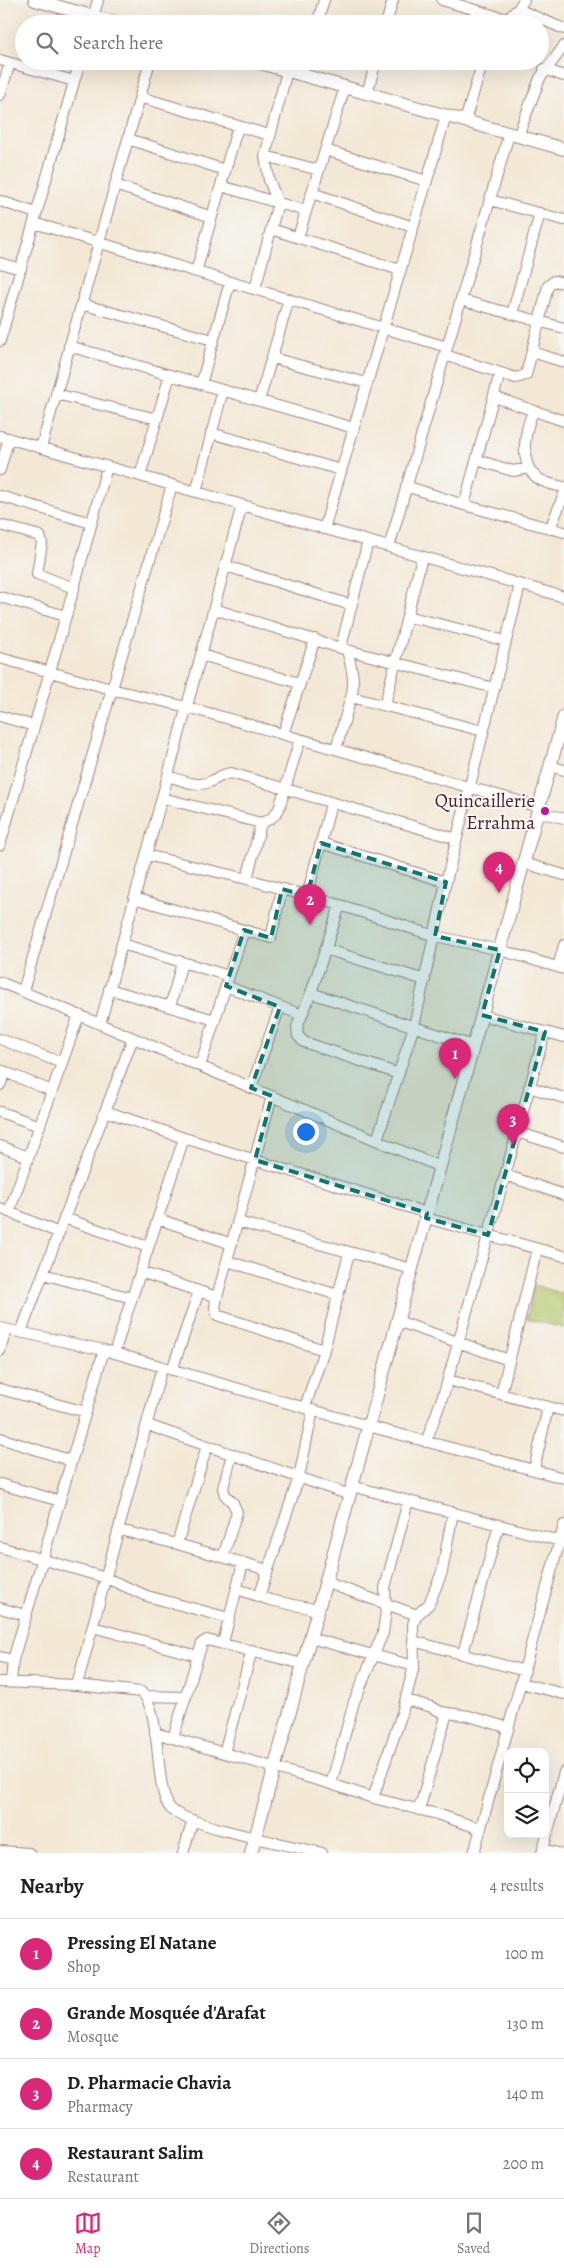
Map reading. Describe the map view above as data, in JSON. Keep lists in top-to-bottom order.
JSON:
{
  "places": ["Quincaillerie Errahma"],
  "page": {
    "search": "Search here",
    "pins": [
      "4",
      "2",
      "1",
      "3"
    ],
    "heading": ["Nearby", "4 results"],
    "list": [
      {
        "mark": "1",
        "name": "Pressing El Natane",
        "note": "Shop",
        "value": "100 m"
      },
      {
        "mark": "2",
        "name": "Grande Mosquée d'Arafat",
        "note": "Mosque",
        "value": "130 m"
      },
      {
        "mark": "3",
        "name": "D. Pharmacie Chavia",
        "note": "Pharmacy",
        "value": "140 m"
      },
      {
        "mark": "4",
        "name": "Restaurant Salim",
        "note": "Restaurant",
        "value": "200 m"
      }
    ],
    "nav": ["Map", "Directions", "Saved"]
  }
}
